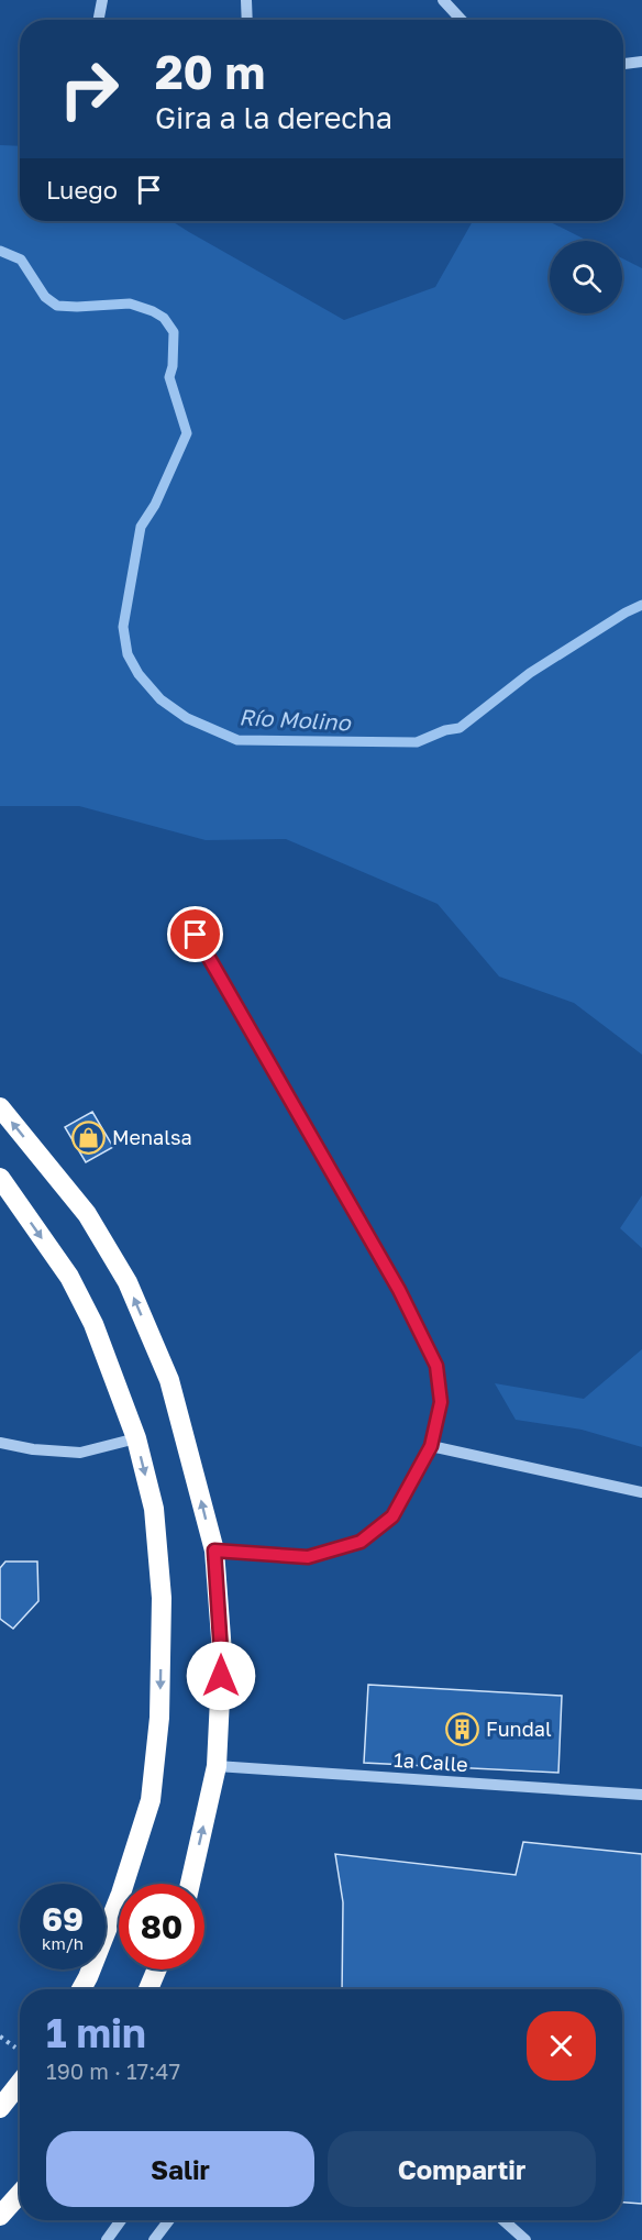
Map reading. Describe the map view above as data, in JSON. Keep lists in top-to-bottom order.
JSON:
{
  "streets": {
    "street": ["1a Calle"]
  },
  "water": ["Río Molino"],
  "places": {
    "shop": ["Menalsa"],
    "building": ["Fundal"]
  },
  "page": {
    "turn": ["20 m", "Gira a la derecha"],
    "then": "Luego",
    "speed": "69 km/h",
    "limit": "80",
    "heading": ["1 min", "190 m · 17:47"],
    "buttons": ["Salir", "Compartir"]
  }
}
